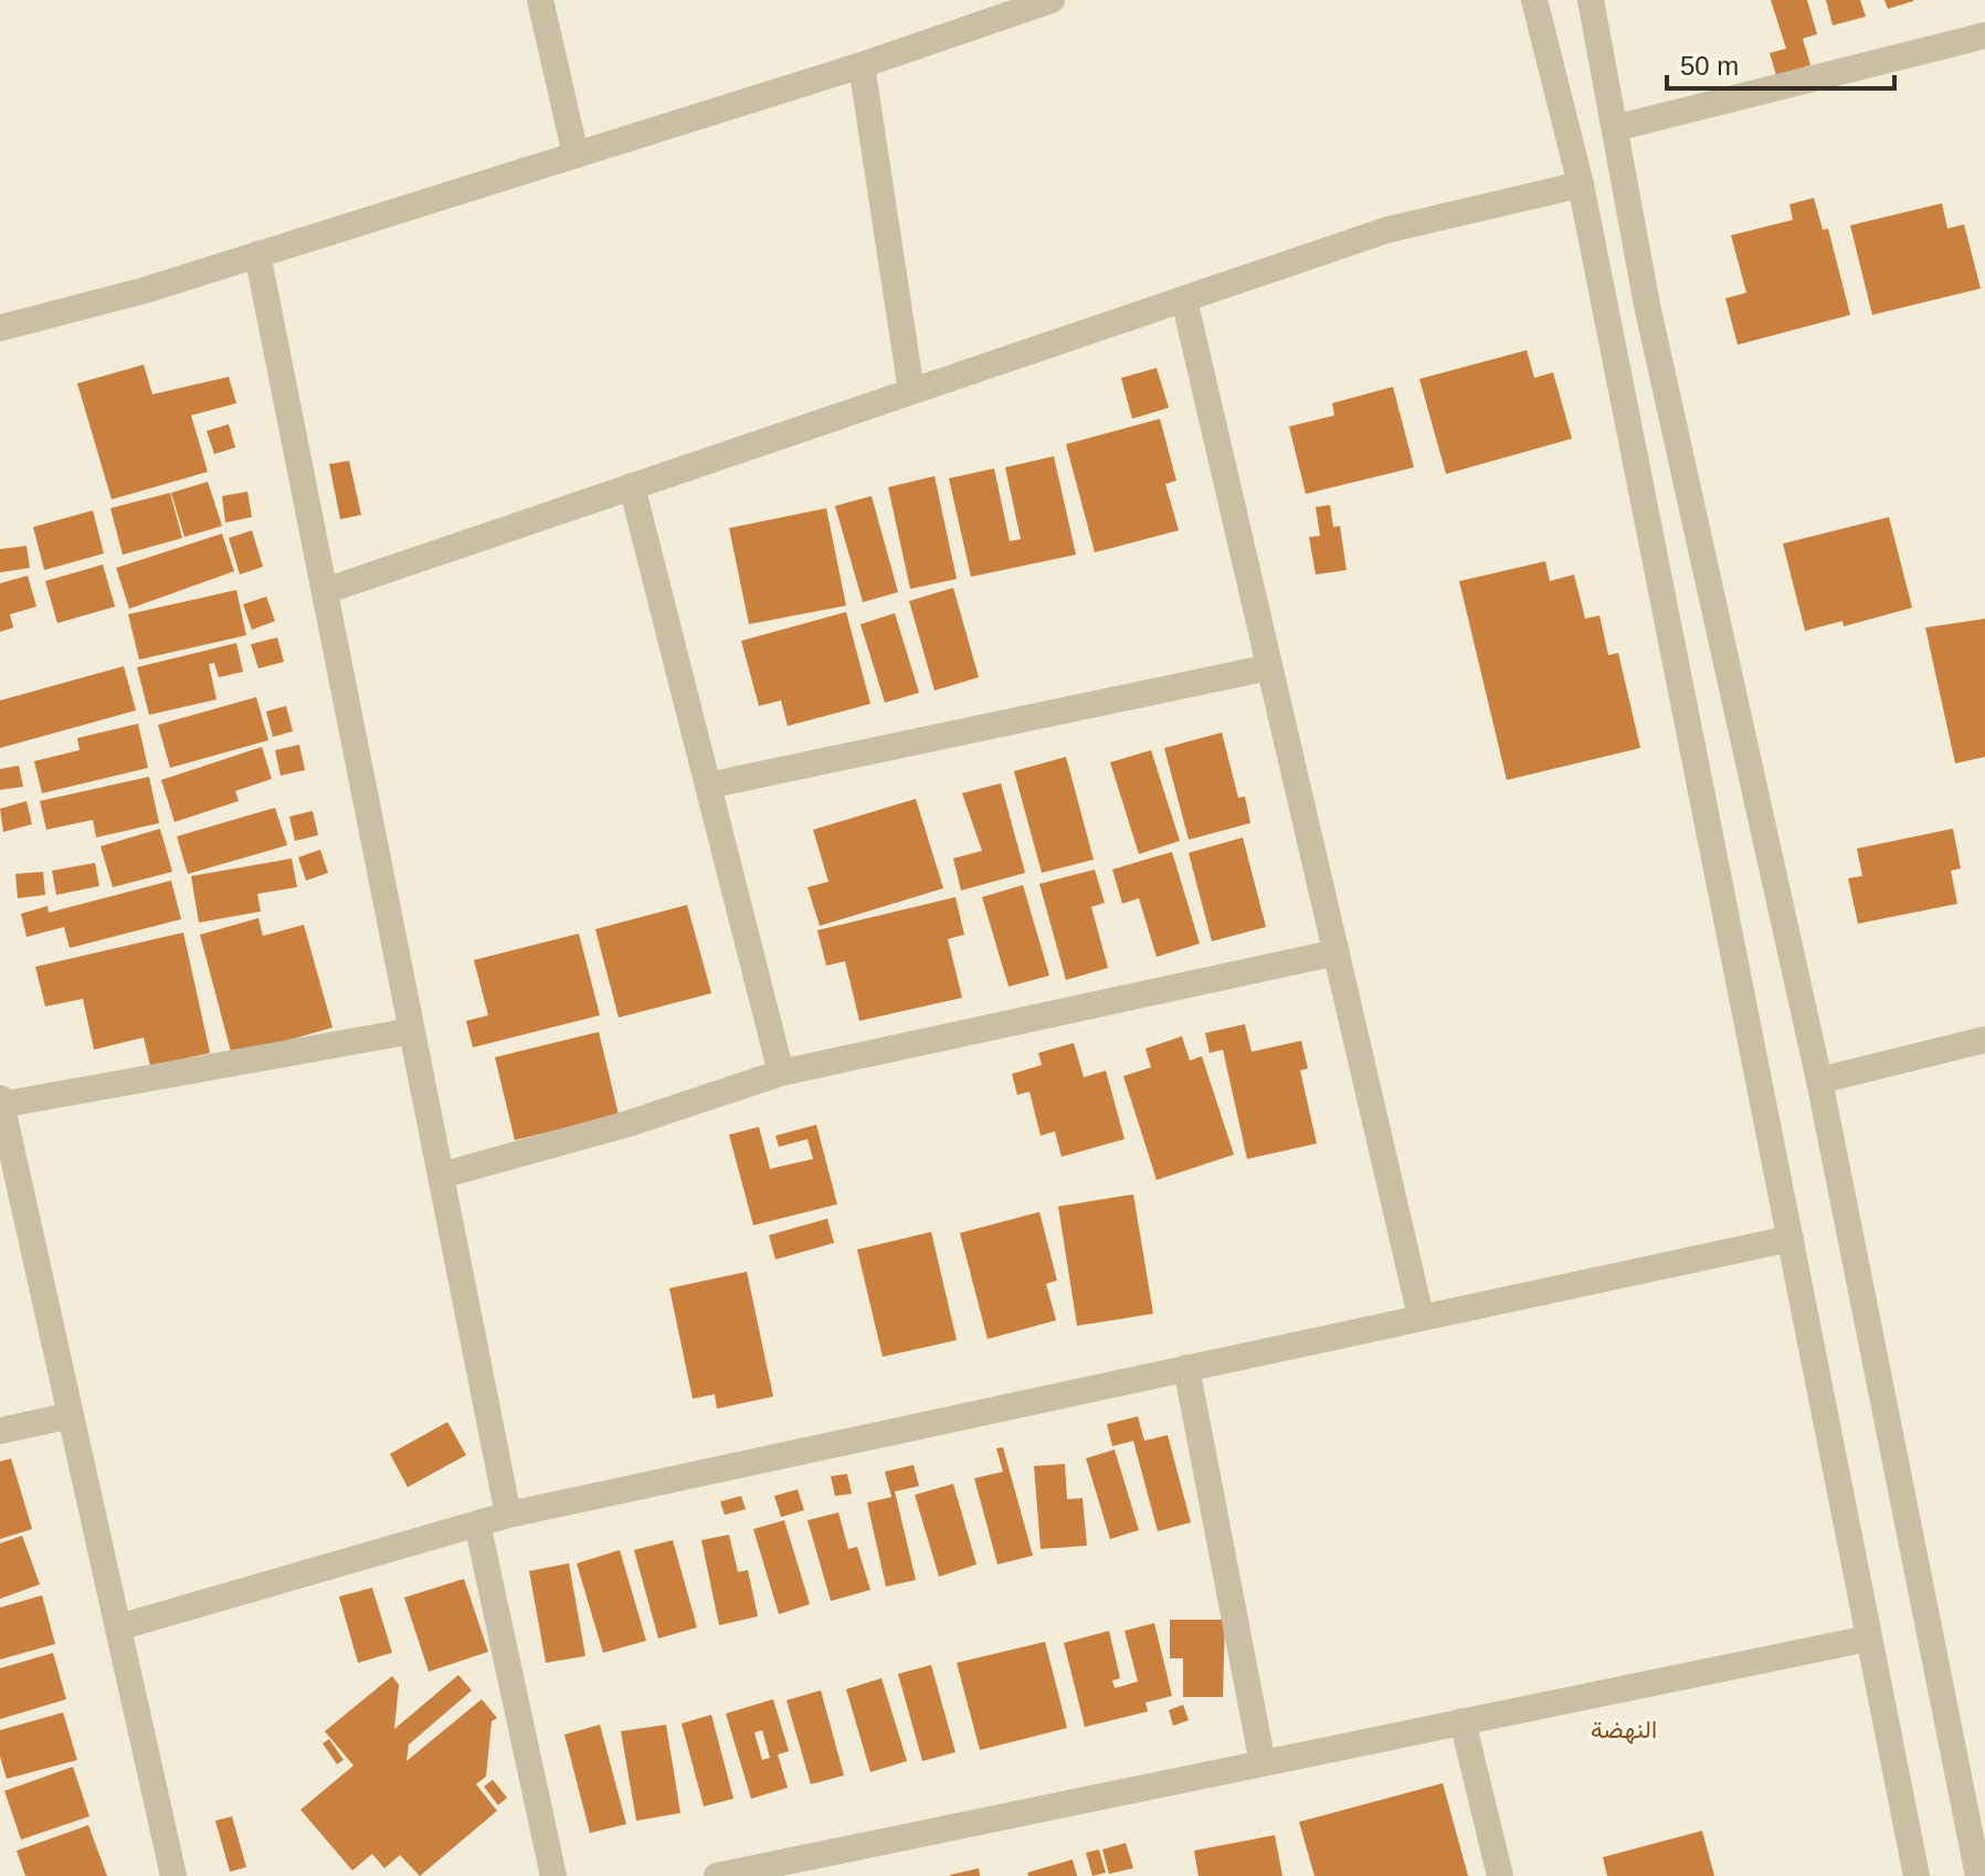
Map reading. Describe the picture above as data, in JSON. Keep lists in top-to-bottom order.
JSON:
{
  "districts": ["النهضة"],
  "scale_bar": "50 m"
}
